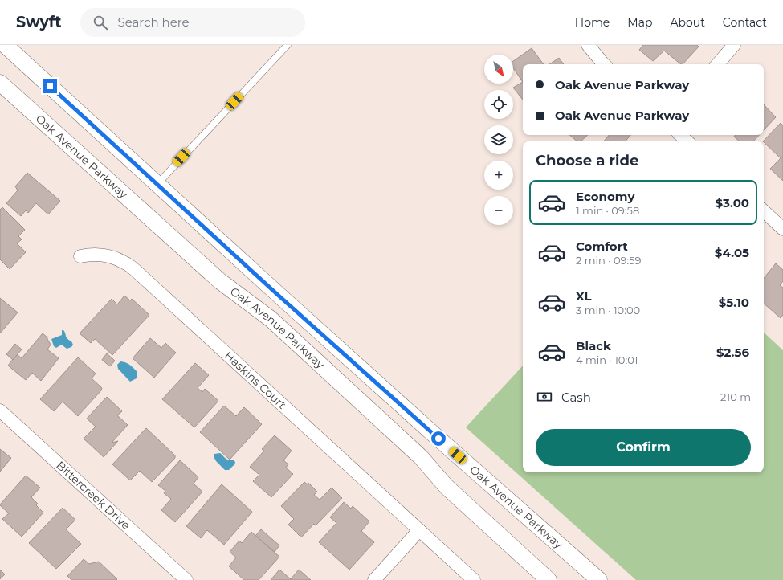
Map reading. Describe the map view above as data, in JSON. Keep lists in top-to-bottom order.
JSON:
{
  "streets": {
    "street": ["Oak Avenue Parkway", "Haskins Court", "Bittercreek Drive"]
  },
  "north": "bottom right",
  "page": {
    "header": "Swyft",
    "search": "Search here",
    "nav": [
      "Home",
      "Map",
      "About",
      "Contact"
    ],
    "map_buttons": ["+", "−"],
    "banner": ["Oak Avenue Parkway", "Oak Avenue Parkway"],
    "heading": "Choose a ride",
    "list": [
      {
        "name": "Economy",
        "note": "1 min · 09:58",
        "value": "$3.00"
      },
      {
        "name": "Comfort",
        "note": "2 min · 09:59",
        "value": "$4.05"
      },
      {
        "name": "XL",
        "note": "3 min · 10:00",
        "value": "$5.10"
      },
      {
        "name": "Black",
        "note": "4 min · 10:01",
        "value": "$2.56"
      }
    ],
    "pay": ["Cash", "210 m"],
    "buttons": "Confirm"
  }
}
